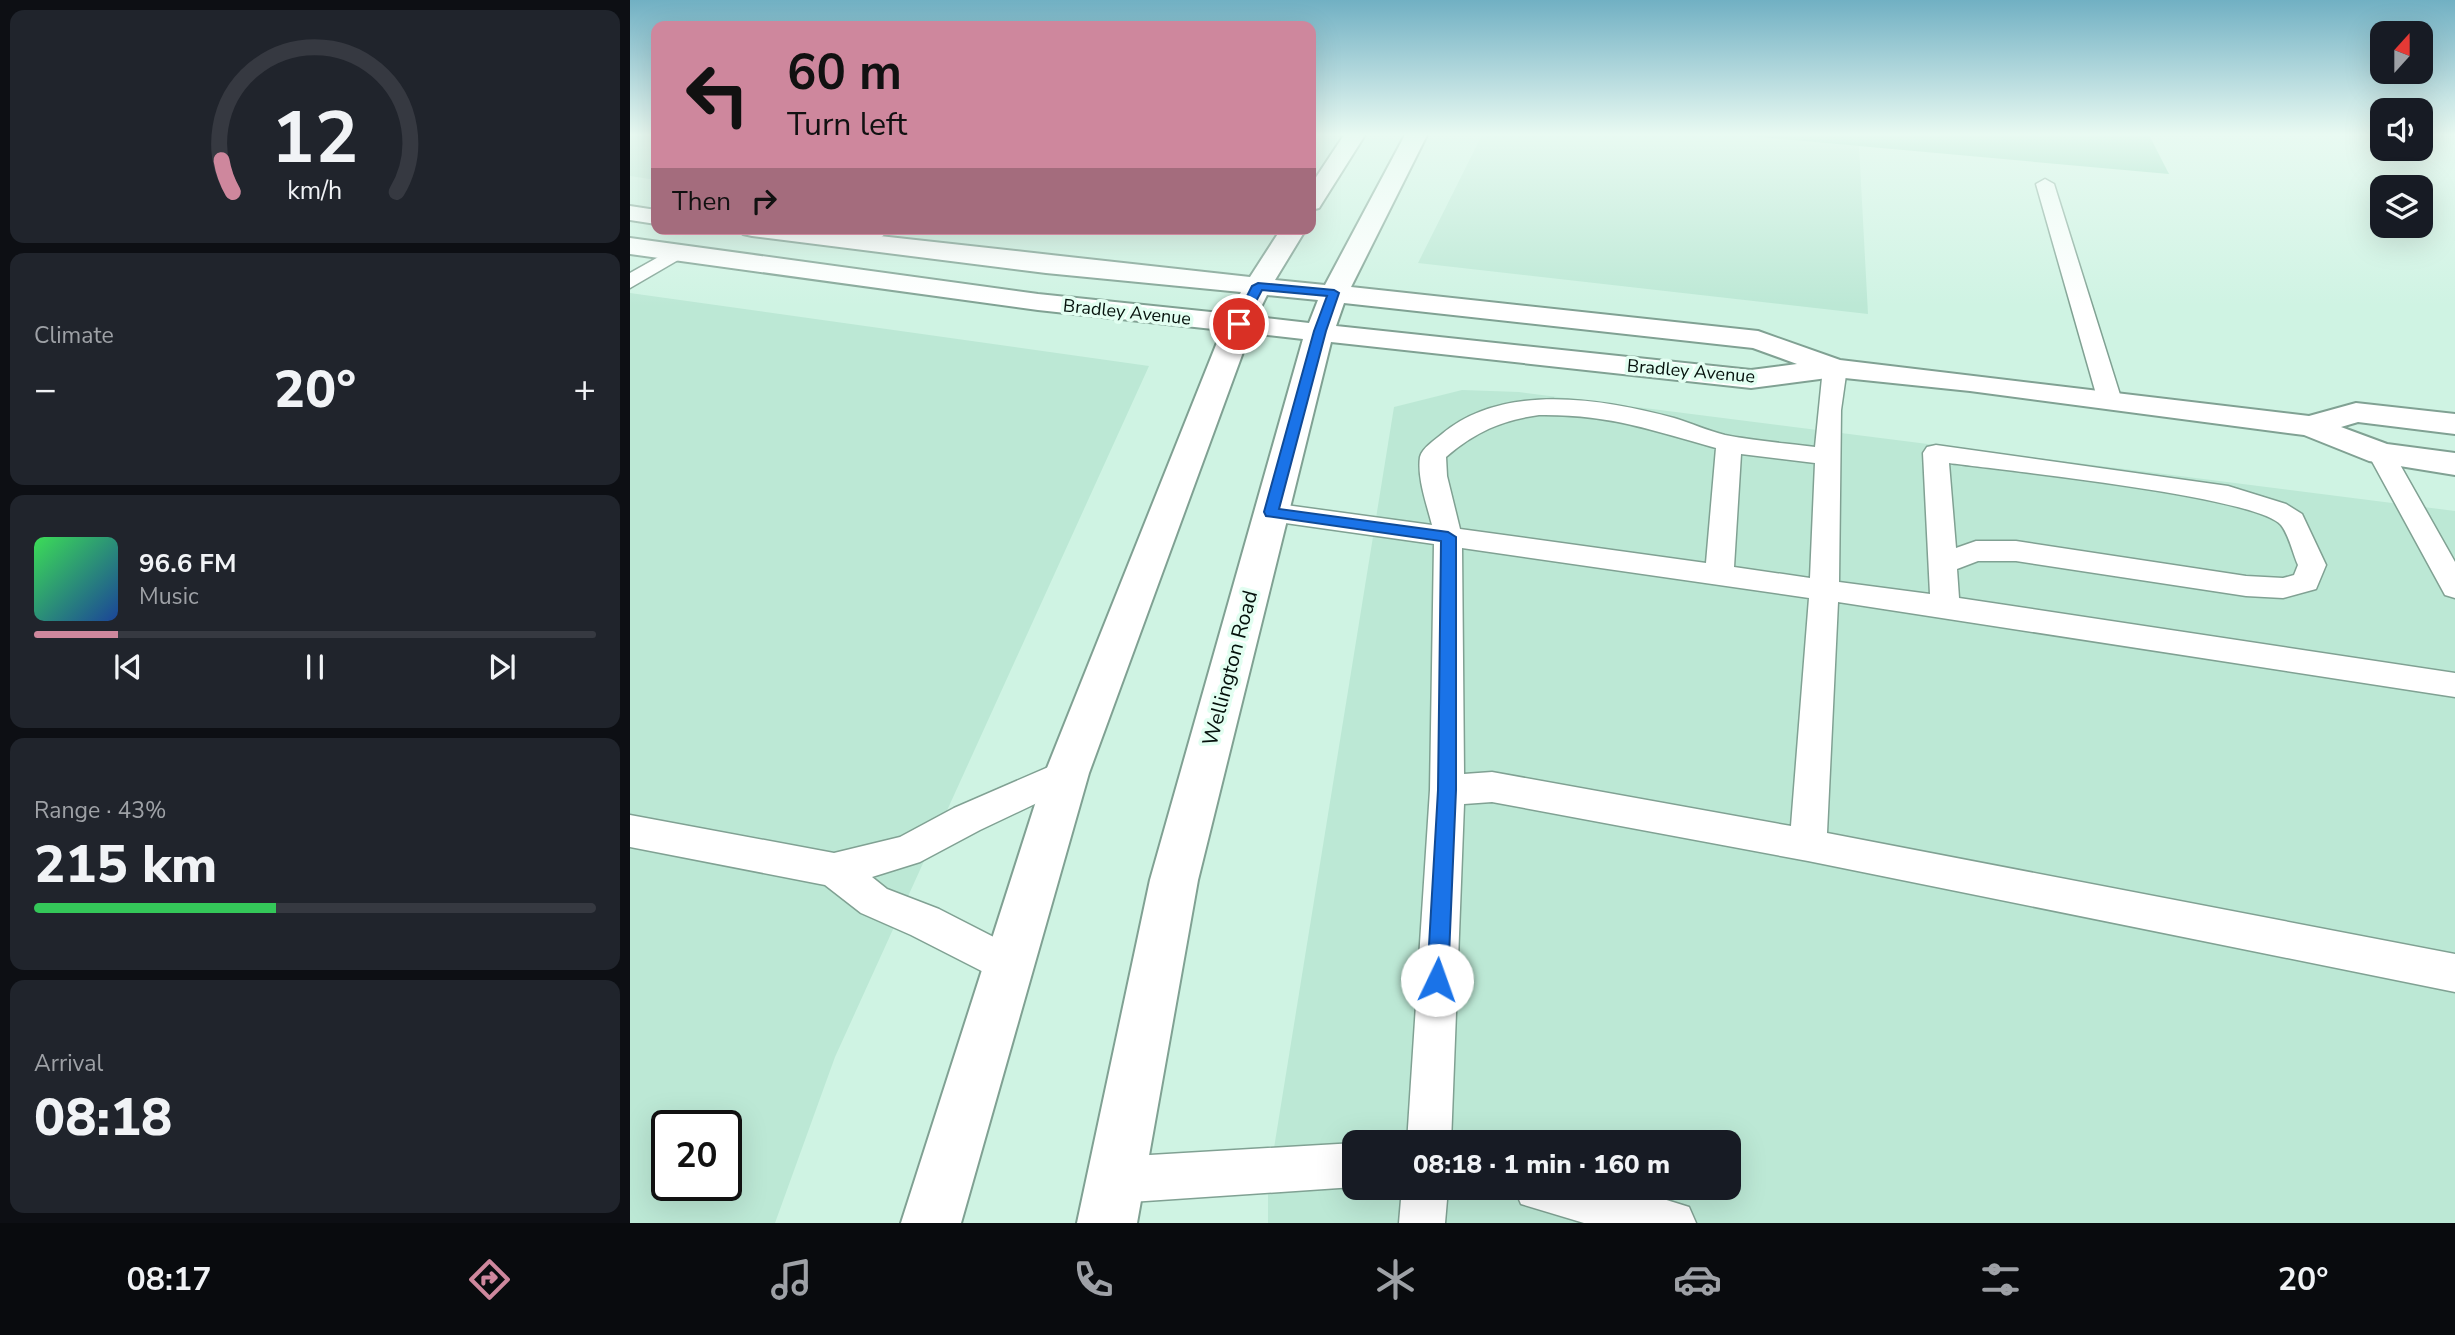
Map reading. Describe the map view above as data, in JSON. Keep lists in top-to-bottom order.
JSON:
{
  "streets": {
    "main road": ["Bradley Avenue", "Wellington Road"]
  },
  "crossings": [
    ["Bradley Avenue", "Wellington Road"]
  ],
  "north": "top",
  "page": {
    "turn": ["60 m", "Turn left"],
    "then": "Then",
    "tile": [
      "Climate",
      ["Range · 43%", "215 km"],
      ["Arrival", "08:18"]
    ],
    "heat": ["−", "20°", "+"],
    "song": ["96.6 FM", "Music"],
    "limit": "20",
    "trip": "08:18 · 1 min · 160 m",
    "tabs": ["08:17", "20°"],
    "gauge": ["12", "km/h"]
  }
}
